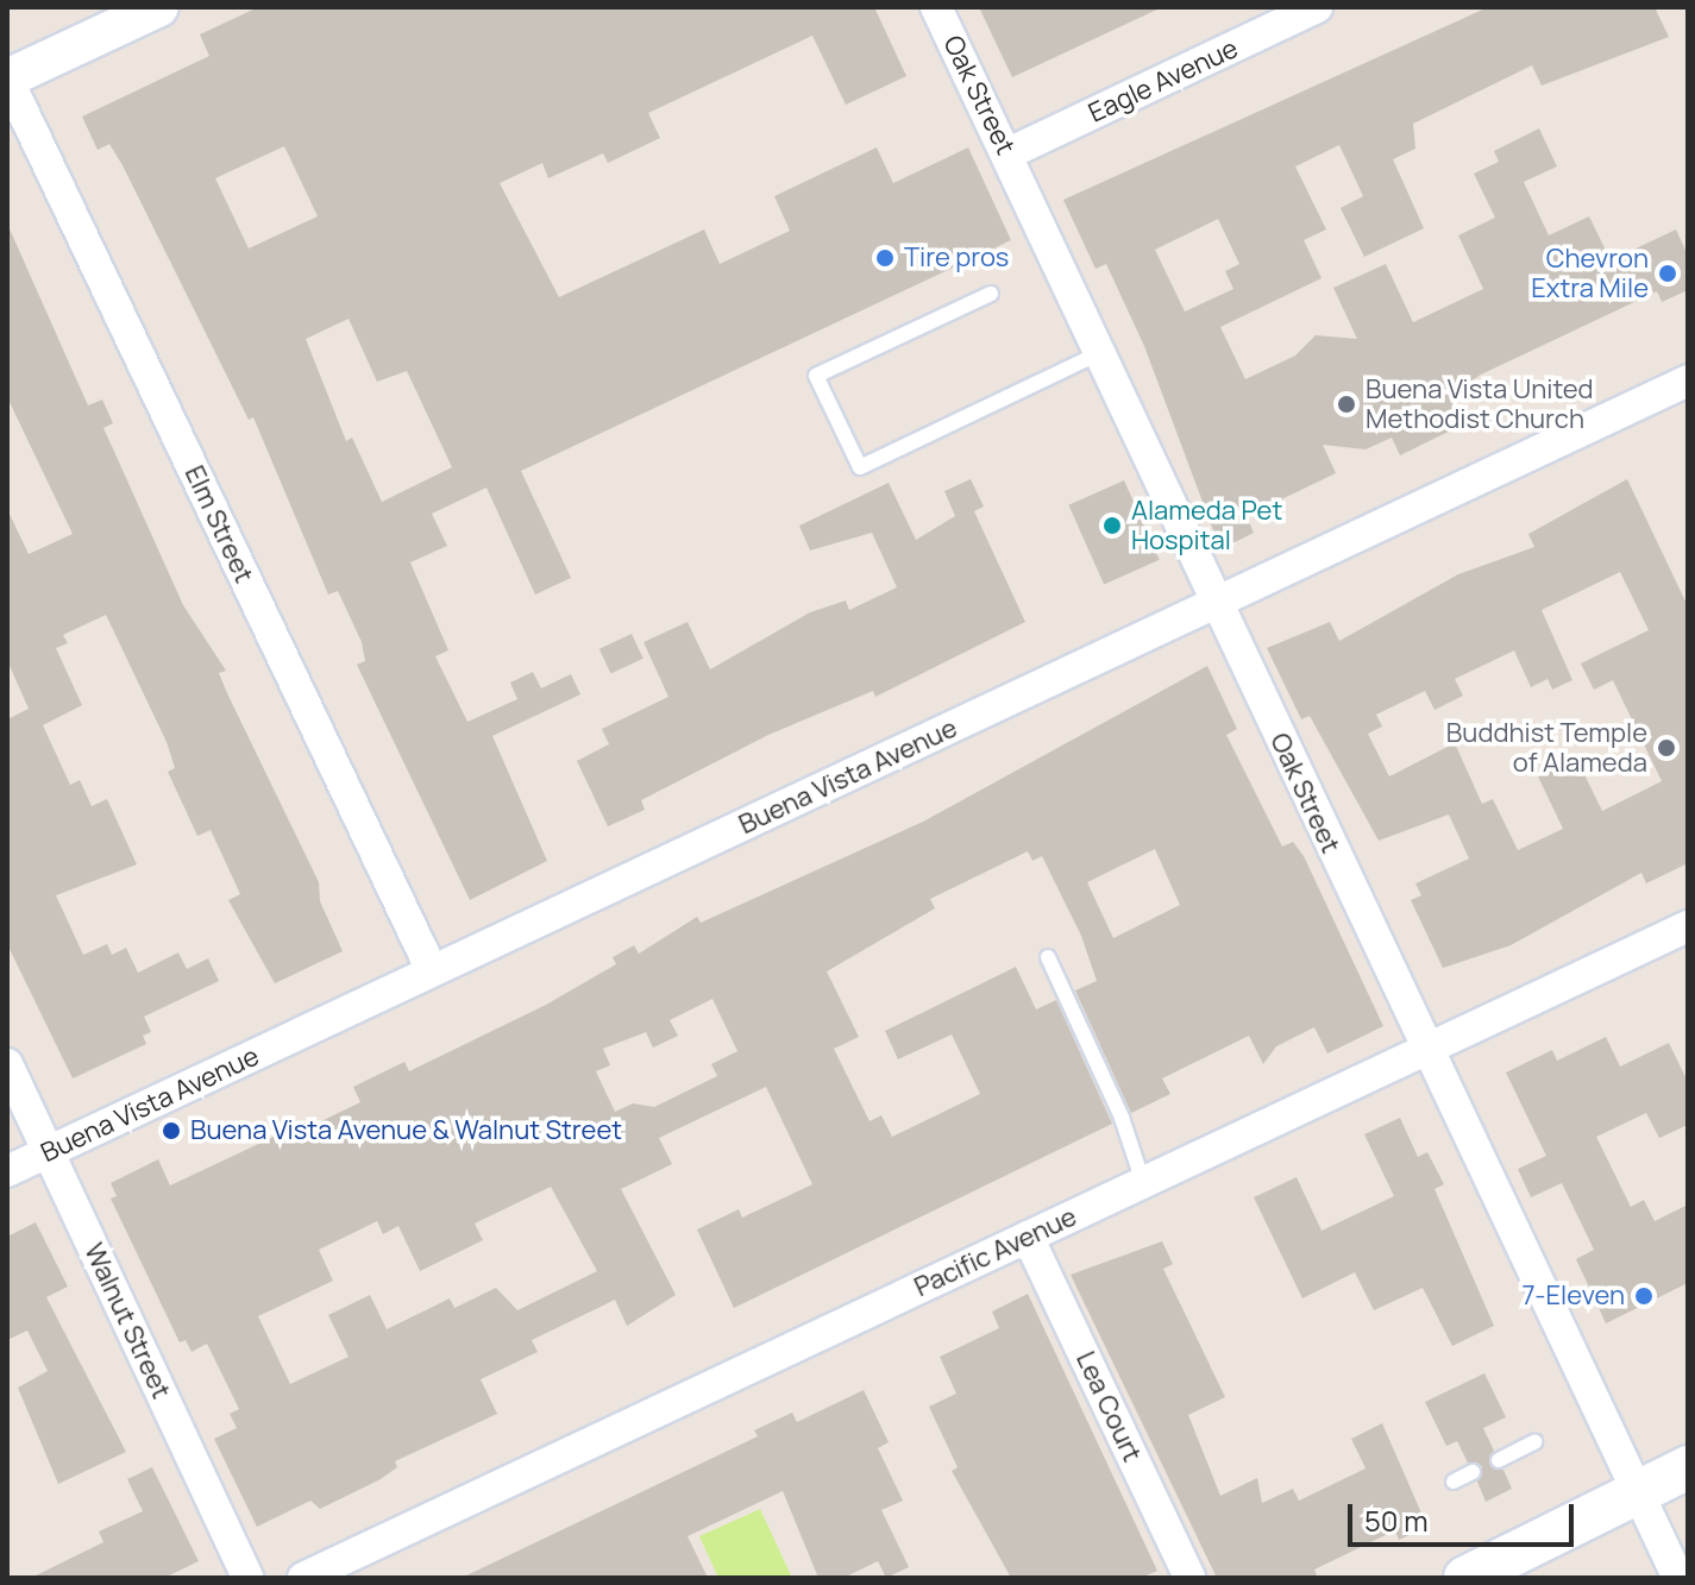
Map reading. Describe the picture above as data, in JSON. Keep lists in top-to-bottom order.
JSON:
{
  "streets": {
    "street": [
      "Eagle Avenue",
      "Oak Street",
      "Elm Street",
      "Buena Vista Avenue",
      "Pacific Avenue",
      "Walnut Street",
      "Lea Court"
    ]
  },
  "crossings": [
    ["Eagle Avenue", "Oak Street"],
    ["Oak Street", "Buena Vista Avenue"],
    ["Oak Street", "Pacific Avenue"],
    ["Elm Street", "Buena Vista Avenue"],
    ["Buena Vista Avenue", "Walnut Street"],
    ["Pacific Avenue", "Lea Court"]
  ],
  "places": [
    "Tire pros",
    "Chevron Extra Mile",
    "Buena Vista United Methodist Church",
    "Alameda Pet Hospital",
    "Buddhist Temple of Alameda",
    "Buena Vista Avenue & Walnut Street",
    "7-Eleven"
  ],
  "scale_bar": "50 m"
}
